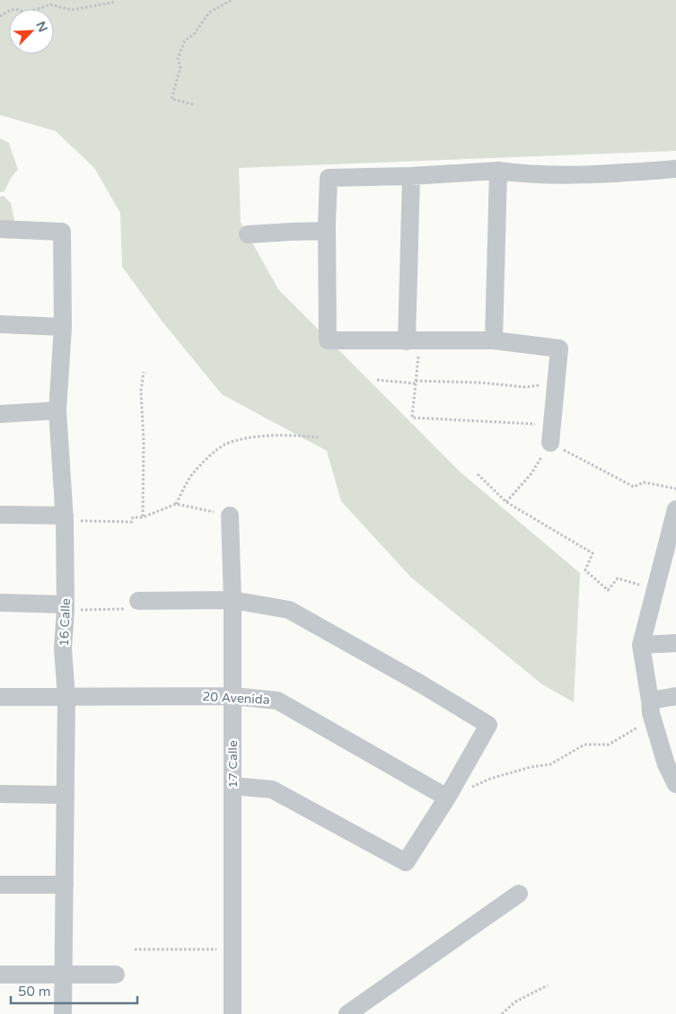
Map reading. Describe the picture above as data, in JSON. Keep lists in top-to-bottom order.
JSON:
{
  "streets": {
    "street": ["16 Calle", "20 Avenida", "17 Calle"]
  },
  "crossings": [
    ["16 Calle", "20 Avenida"],
    ["20 Avenida", "17 Calle"]
  ],
  "scale_bar": "50 m",
  "north": "top right"
}
